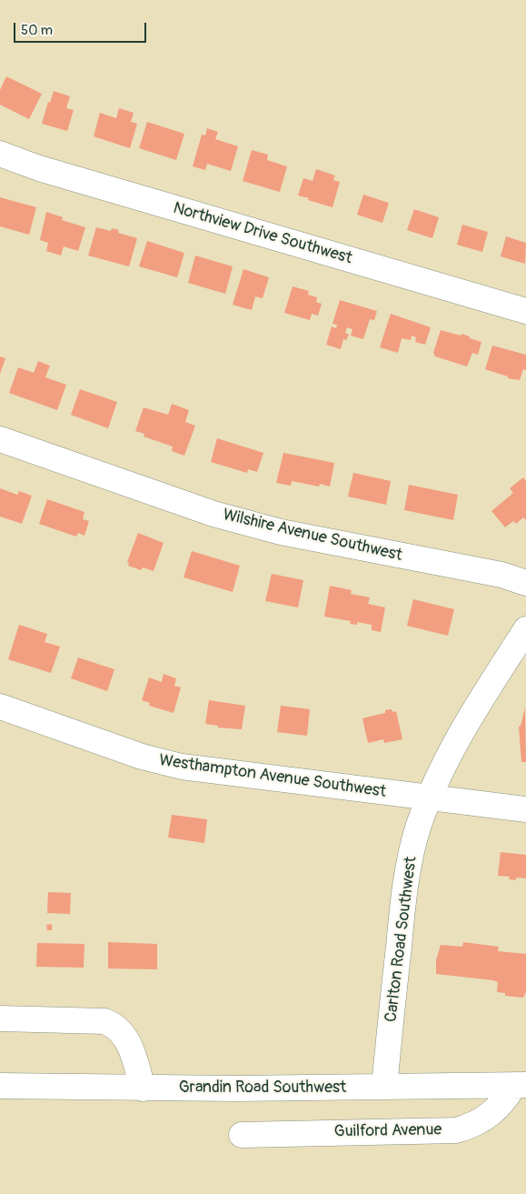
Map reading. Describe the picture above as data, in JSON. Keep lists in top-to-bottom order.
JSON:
{
  "streets": {
    "street": [
      "Northview Drive Southwest",
      "Wilshire Avenue Southwest",
      "Westhampton Avenue Southwest",
      "Carlton Road Southwest",
      "Grandin Road Southwest",
      "Guilford Avenue"
    ]
  },
  "crossings": [
    ["Westhampton Avenue Southwest", "Carlton Road Southwest"],
    ["Carlton Road Southwest", "Grandin Road Southwest"],
    ["Grandin Road Southwest", "Guilford Avenue"]
  ],
  "scale_bar": "50 m"
}
